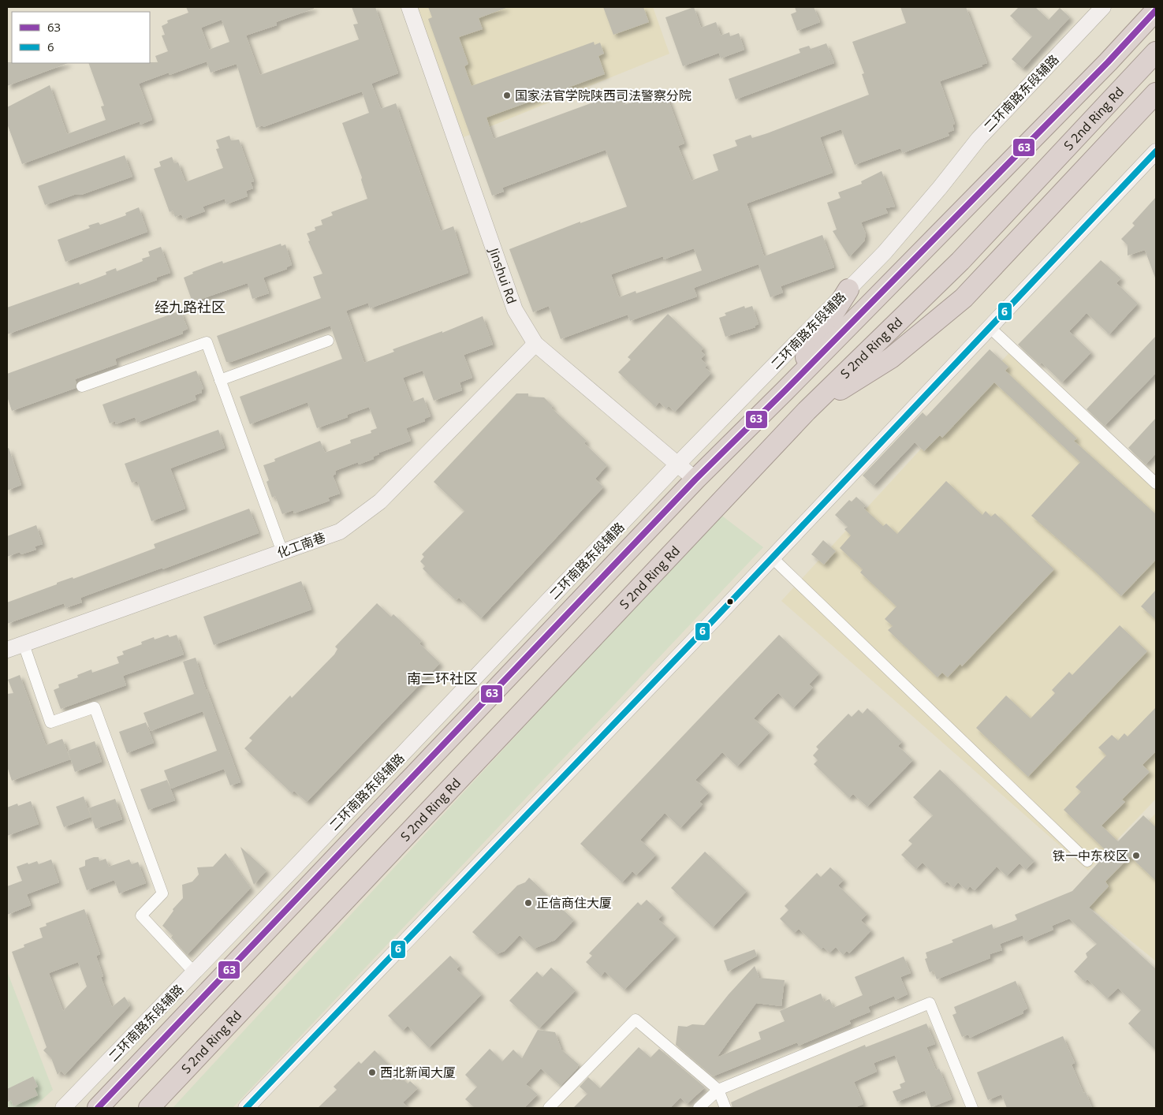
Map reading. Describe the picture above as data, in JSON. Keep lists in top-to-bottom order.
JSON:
{
  "streets": {
    "highway": ["S 2nd Ring Rd"],
    "main road": ["二环南路东段辅路", "Jinshui Rd", "化工南巷"]
  },
  "crossings": [
    ["二环南路东段辅路", "Jinshui Rd"],
    ["Jinshui Rd", "化工南巷"]
  ],
  "districts": ["经九路社区", "南二环社区"],
  "places": [
    "国家法官学院陕西司法警察分院",
    "铁一中东校区",
    "正信商住大厦",
    "西北新闻大厦"
  ],
  "lines": ["transit line 63", "transit line 6"],
  "legend": ["63", "6"]
}
